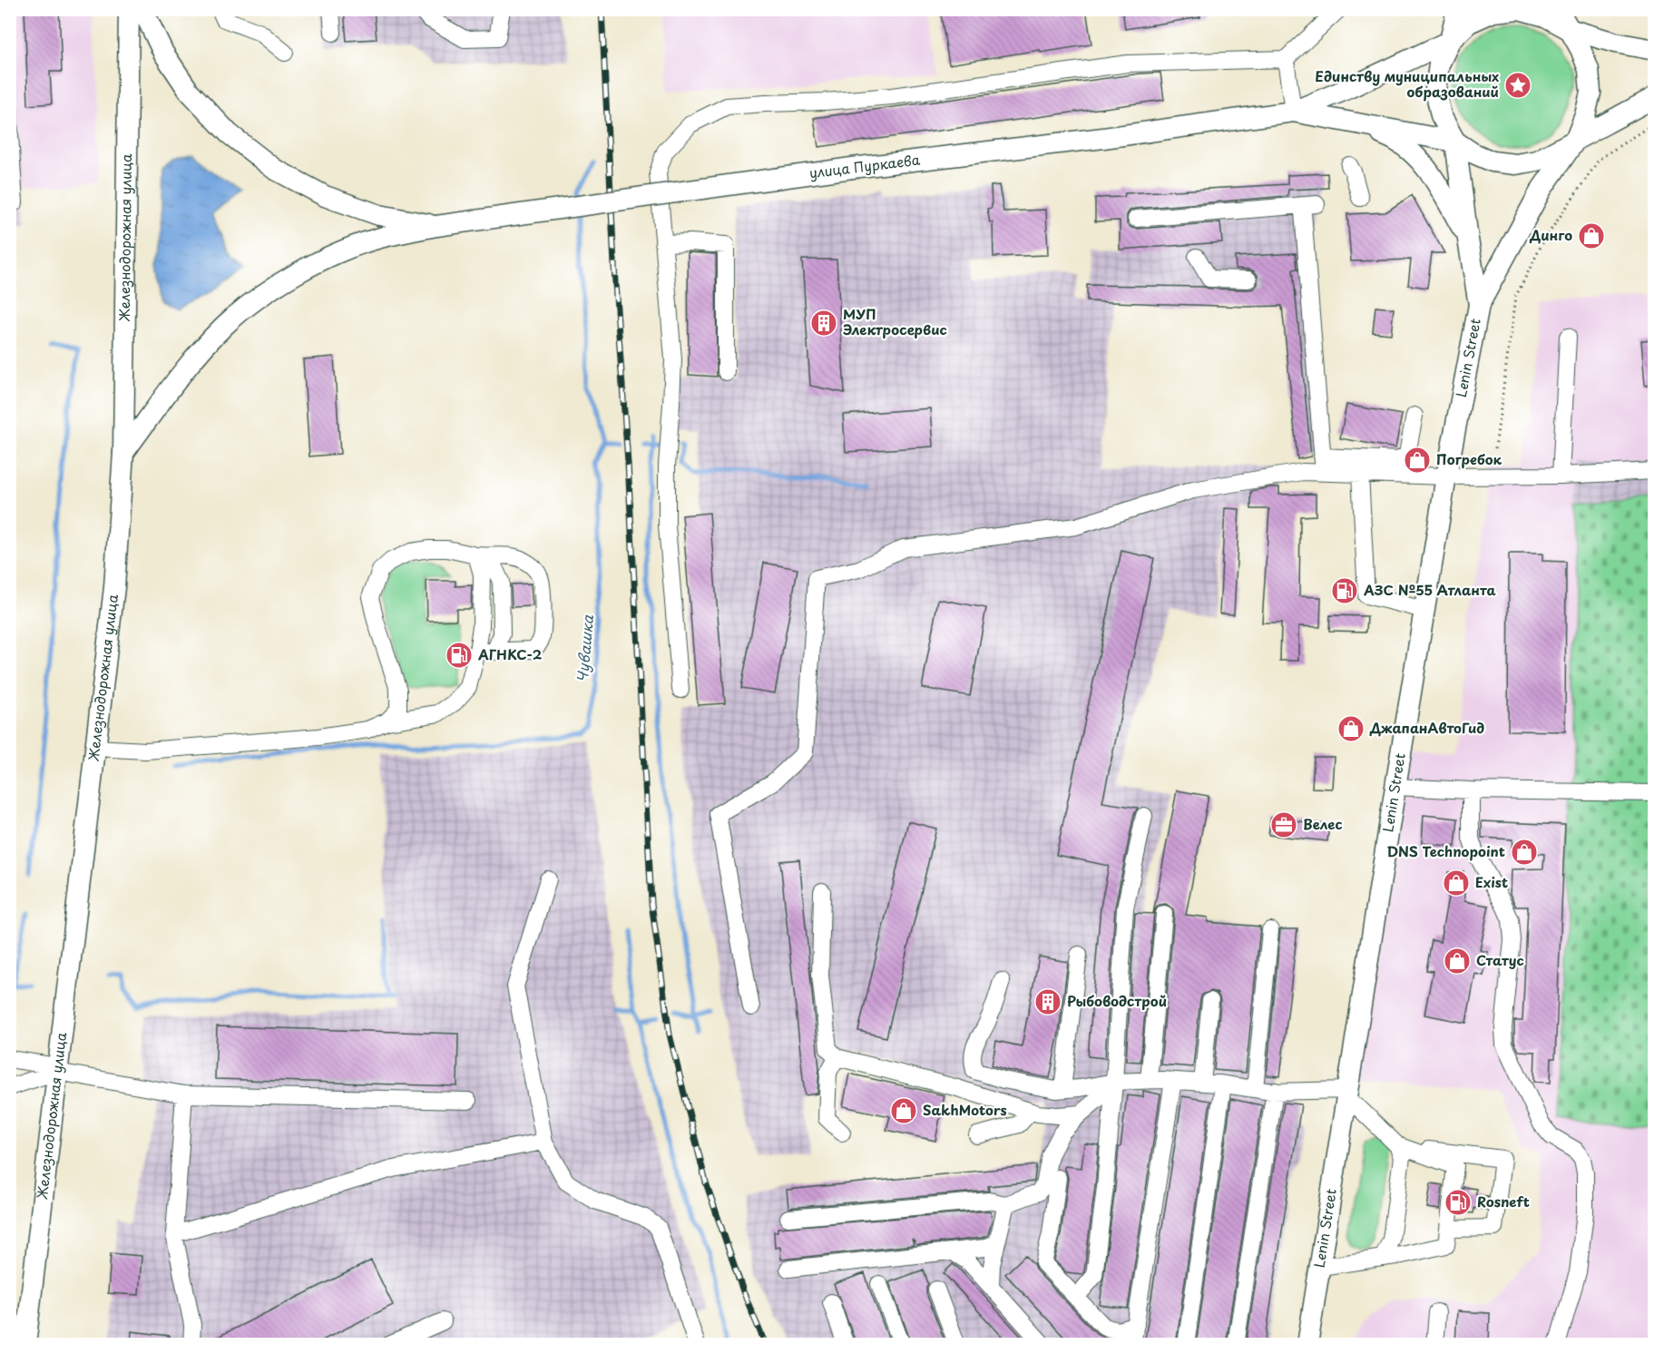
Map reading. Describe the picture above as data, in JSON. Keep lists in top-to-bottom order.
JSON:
{
  "streets": {
    "main road": ["улица Пуркаева", "Железнодорожная улица", "Lenin Street"]
  },
  "water": ["Чувашка"],
  "places": {
    "place": ["Единству муниципальных образований"],
    "shop": [
      "Динго",
      "Погребок",
      "ДжапанАвтоГид",
      "DNS Technopoint",
      "Exist",
      "Статус",
      "SakhMotors"
    ],
    "building": ["МУП Электросервис", "Рыбоводстрой"],
    "fuel station": ["АЗС №55 Атланта", "АГНКС-2", "Rosneft"],
    "office": ["Велес"]
  }
}
